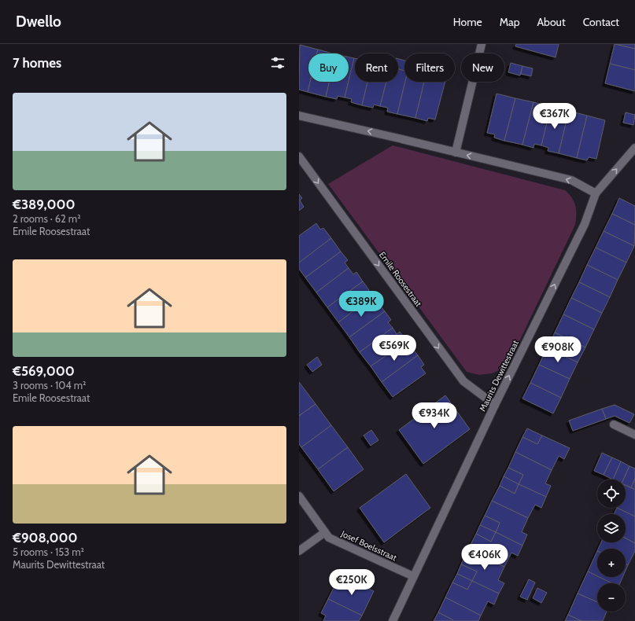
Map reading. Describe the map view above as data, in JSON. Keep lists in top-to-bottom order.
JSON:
{
  "streets": {
    "street": ["Emile Roosestraat", "Maurits Dewittestraat", "Josef Boelsstraat"]
  },
  "crossings": [
    ["Emile Roosestraat", "Maurits Dewittestraat"],
    ["Maurits Dewittestraat", "Josef Boelsstraat"]
  ],
  "one_way": ["Emile Roosestraat", "Maurits Dewittestraat"],
  "page": {
    "header": "Dwello",
    "nav": [
      "Home",
      "Map",
      "About",
      "Contact"
    ],
    "heading": "7 homes",
    "chip": [
      "Buy",
      "Rent",
      "Filters",
      "New"
    ],
    "list": [
      {
        "name": "€389,000",
        "note": "2 rooms · 62 m² · Emile Roosestraat"
      },
      {
        "name": "€569,000",
        "note": "3 rooms · 104 m² · Emile Roosestraat"
      },
      {
        "name": "€908,000",
        "note": "5 rooms · 153 m² · Maurits Dewittestraat"
      }
    ],
    "price": [
      "€367K",
      "€389K",
      "€569K",
      "€908K",
      "€934K",
      "€406K",
      "€250K"
    ],
    "map_buttons": ["+", "−"]
  }
}
